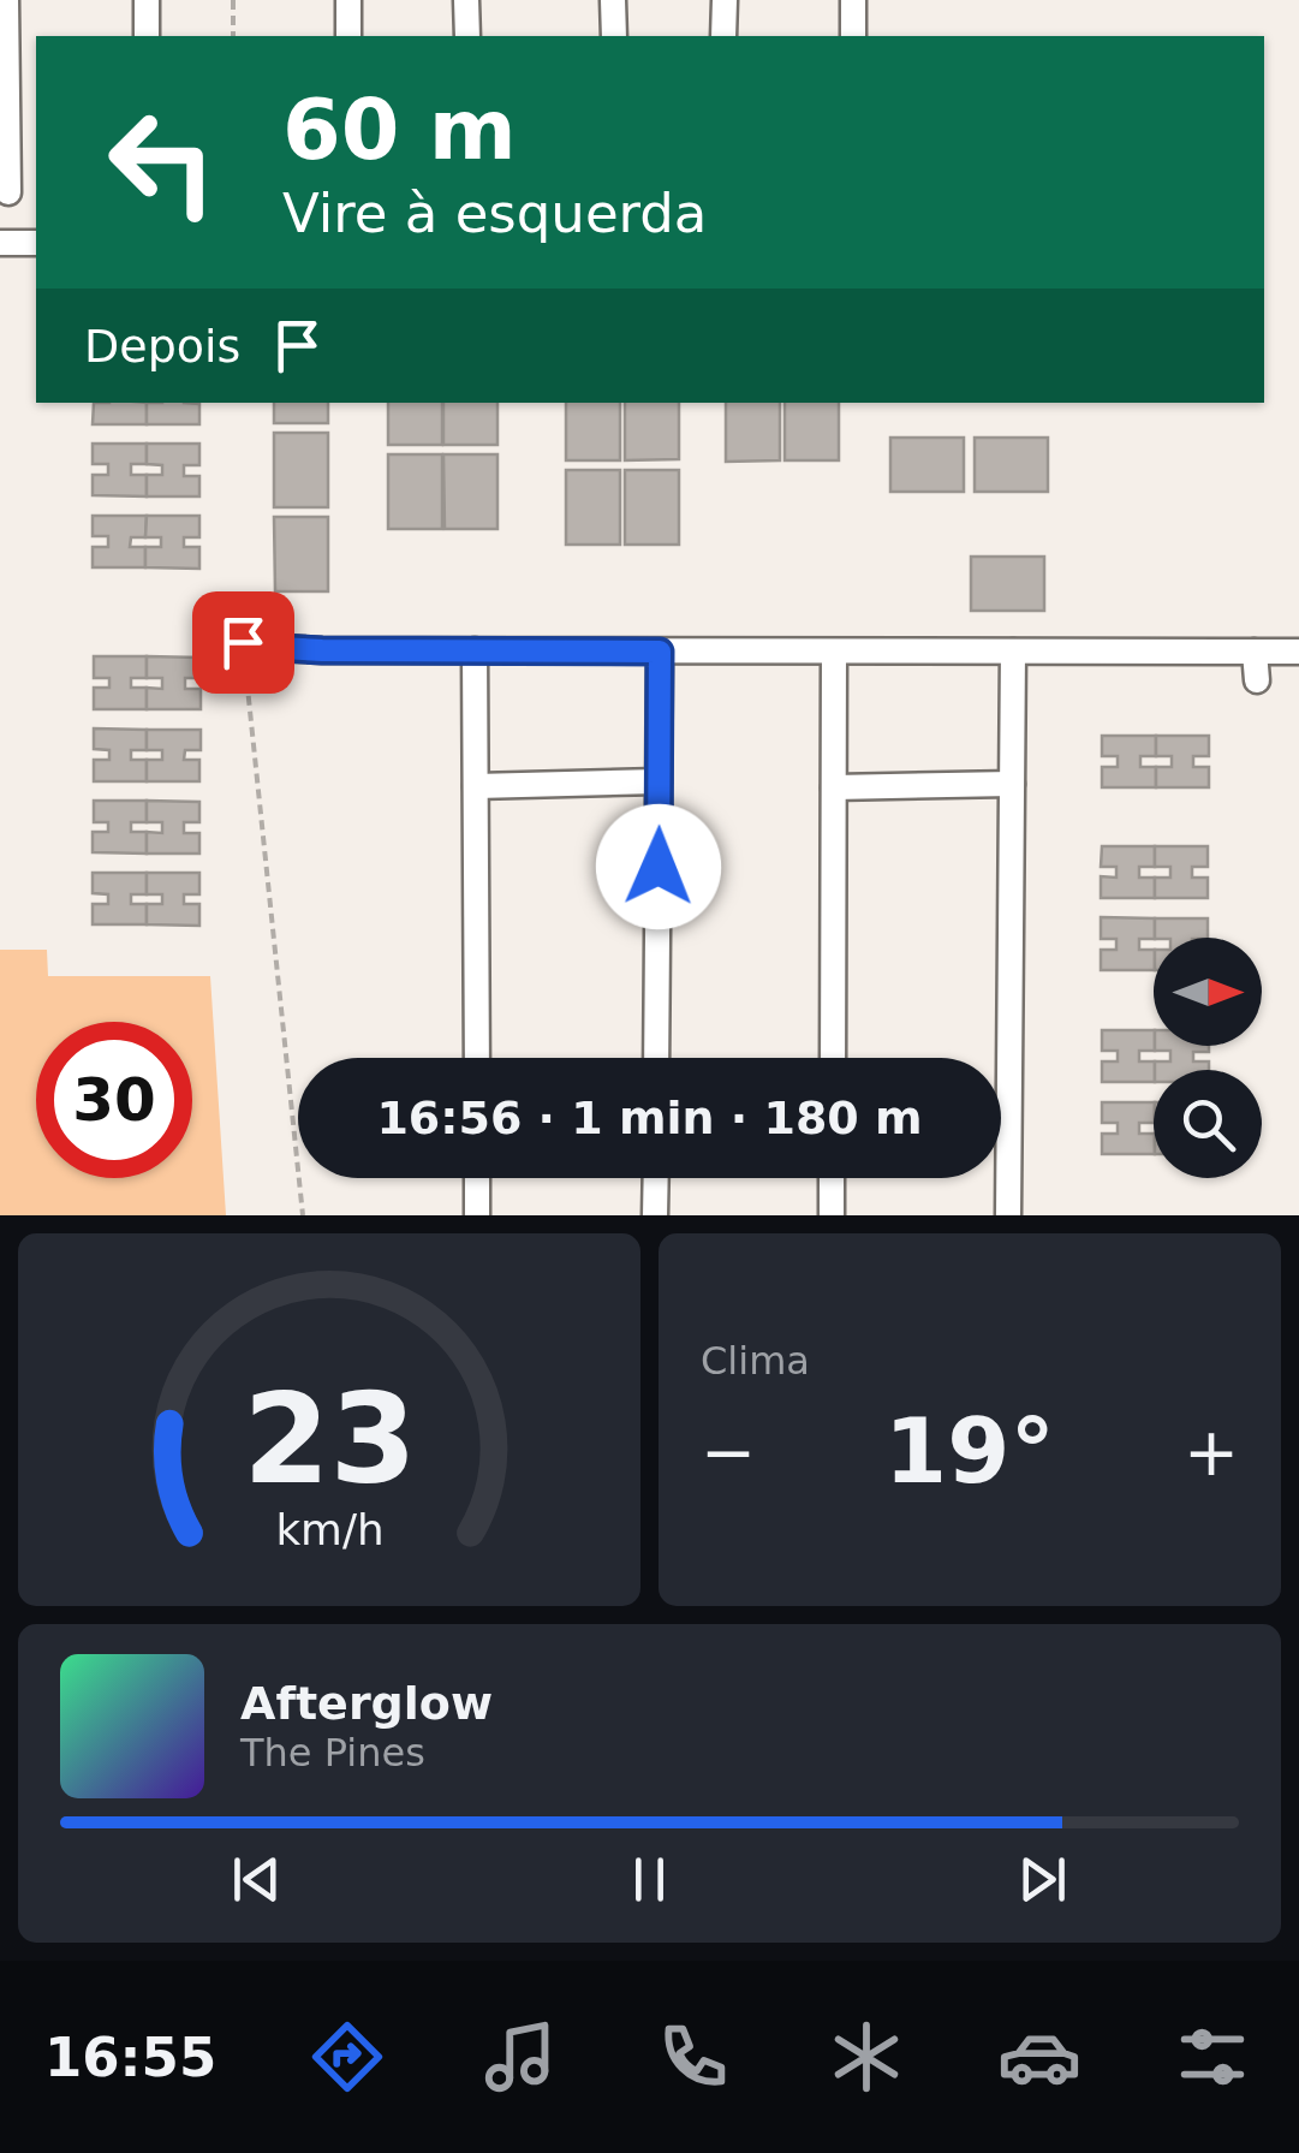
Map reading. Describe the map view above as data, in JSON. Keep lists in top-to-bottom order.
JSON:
{
  "north": "right",
  "page": {
    "turn": ["60 m", "Vire à esquerda"],
    "then": "Depois",
    "limit": "30",
    "trip": "16:56 · 1 min · 180 m",
    "tile": "Clima",
    "heat": ["−", "19°", "+"],
    "song": ["Afterglow", "The Pines"],
    "tabs": "16:55",
    "gauge": ["23", "km/h"]
  }
}
